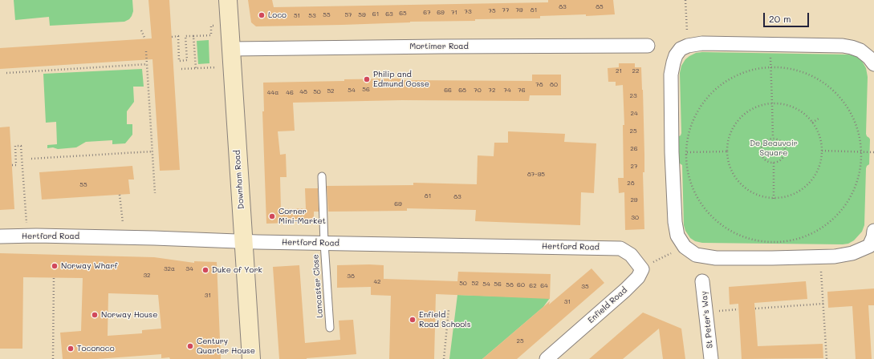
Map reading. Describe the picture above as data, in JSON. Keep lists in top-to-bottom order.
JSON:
{
  "streets": {
    "street": [
      "Mortimer Road",
      "Downham Road",
      "Hertford Road",
      "Enfield Road",
      "St Peter's Way"
    ],
    "lane": ["Lancaster Close"]
  },
  "crossings": [
    ["Mortimer Road", "Downham Road"],
    ["Downham Road", "Hertford Road"],
    ["Hertford Road", "Lancaster Close"],
    ["Hertford Road", "Enfield Road"]
  ],
  "parks": ["De Beauvoir Square"],
  "places": [
    "Loco",
    "Philip and Edmund Gosse",
    "Corner Mini-Market",
    "Norway Wharf",
    "Duke of York",
    "Norway House",
    "Enfield Road Schools",
    "Century Quarter House",
    "Toconoco"
  ],
  "house_numbers": [
    "83",
    "85",
    "77",
    "79",
    "81",
    "75",
    "73",
    "67",
    "69",
    "71",
    "65",
    "61",
    "63",
    "55",
    "57",
    "59",
    "51",
    "53",
    "21",
    "22",
    "78",
    "80",
    "56",
    "54",
    "66",
    "68",
    "70",
    "72",
    "74",
    "76",
    "52",
    "48",
    "50",
    "44a",
    "46",
    "23",
    "24",
    "25",
    "26",
    "27",
    "87-95",
    "28",
    "55",
    "81",
    "83",
    "29",
    "69",
    "30",
    "32a",
    "34",
    "32",
    "38",
    "42",
    "50",
    "52",
    "54",
    "56",
    "58",
    "60",
    "62",
    "64",
    "35",
    "31",
    "31",
    "25"
  ],
  "scale_bar": "20 m"
}
